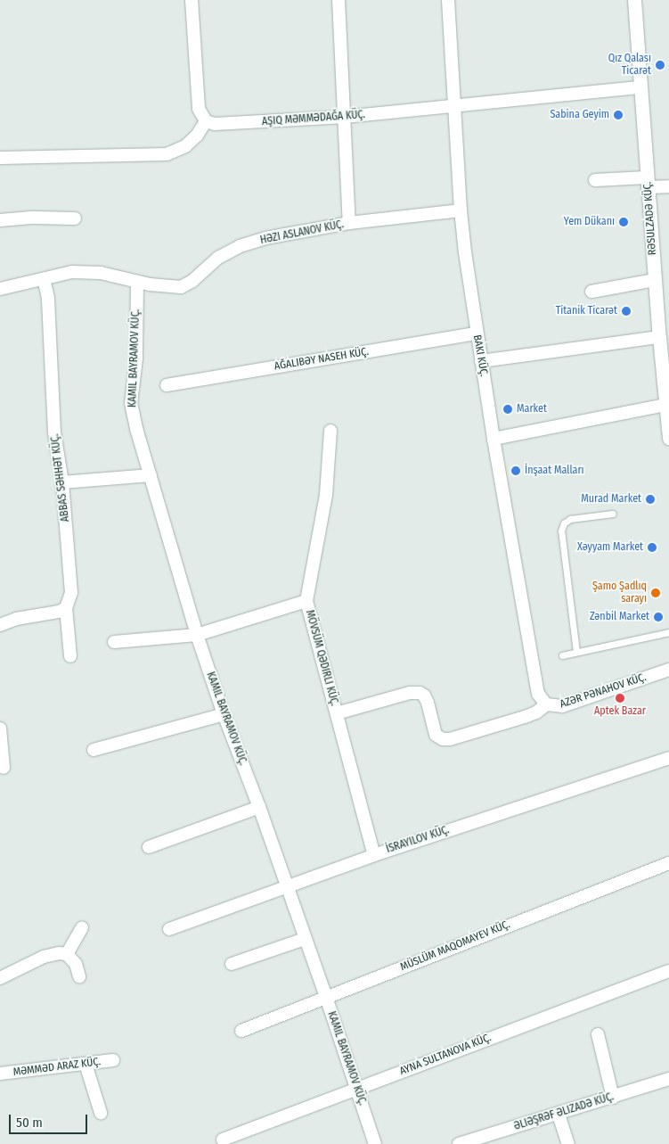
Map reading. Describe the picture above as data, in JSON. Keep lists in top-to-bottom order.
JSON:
{
  "streets": {
    "street": [
      "RƏSULZADƏ KÜÇ.",
      "HƏZI ASLANOV KÜÇ.",
      "KAMIL BAYRAMOV KÜÇ.",
      "AĞALIBƏY NASEH KÜÇ.",
      "ABBAS SƏHHƏT KÜÇ.",
      "MÖVSÜM QƏDIRLI KÜÇ.",
      "AZƏR PƏNAHOV KÜÇ.",
      "MÜSLÜM MAQOMAYEV KÜÇ.",
      "AYNA SULTANOVA KÜÇ.",
      "MƏMMƏD ARAZ KÜÇ.",
      "ƏLIƏŞRƏF ƏLIZADƏ KÜÇ."
    ]
  },
  "crossings": [
    ["HƏZI ASLANOV KÜÇ.", "KAMIL BAYRAMOV KÜÇ."],
    ["HƏZI ASLANOV KÜÇ.", "ABBAS SƏHHƏT KÜÇ."],
    ["KAMIL BAYRAMOV KÜÇ.", "MÜSLÜM MAQOMAYEV KÜÇ."],
    ["KAMIL BAYRAMOV KÜÇ.", "AYNA SULTANOVA KÜÇ."],
    ["MÖVSÜM QƏDIRLI KÜÇ.", "AZƏR PƏNAHOV KÜÇ."]
  ],
  "places": [
    "Qız Qalası Ticarət",
    "Sabina Geyim",
    "Yem Dükanı",
    "Titanik Ticarət",
    "Market",
    "İnşaat Malları",
    "Murad Market",
    "Xəyyam Market",
    "Şamo Şadlıq sarayı",
    "Zənbil Market",
    "Aptek Bazar"
  ],
  "scale_bar": "50 m"
}
